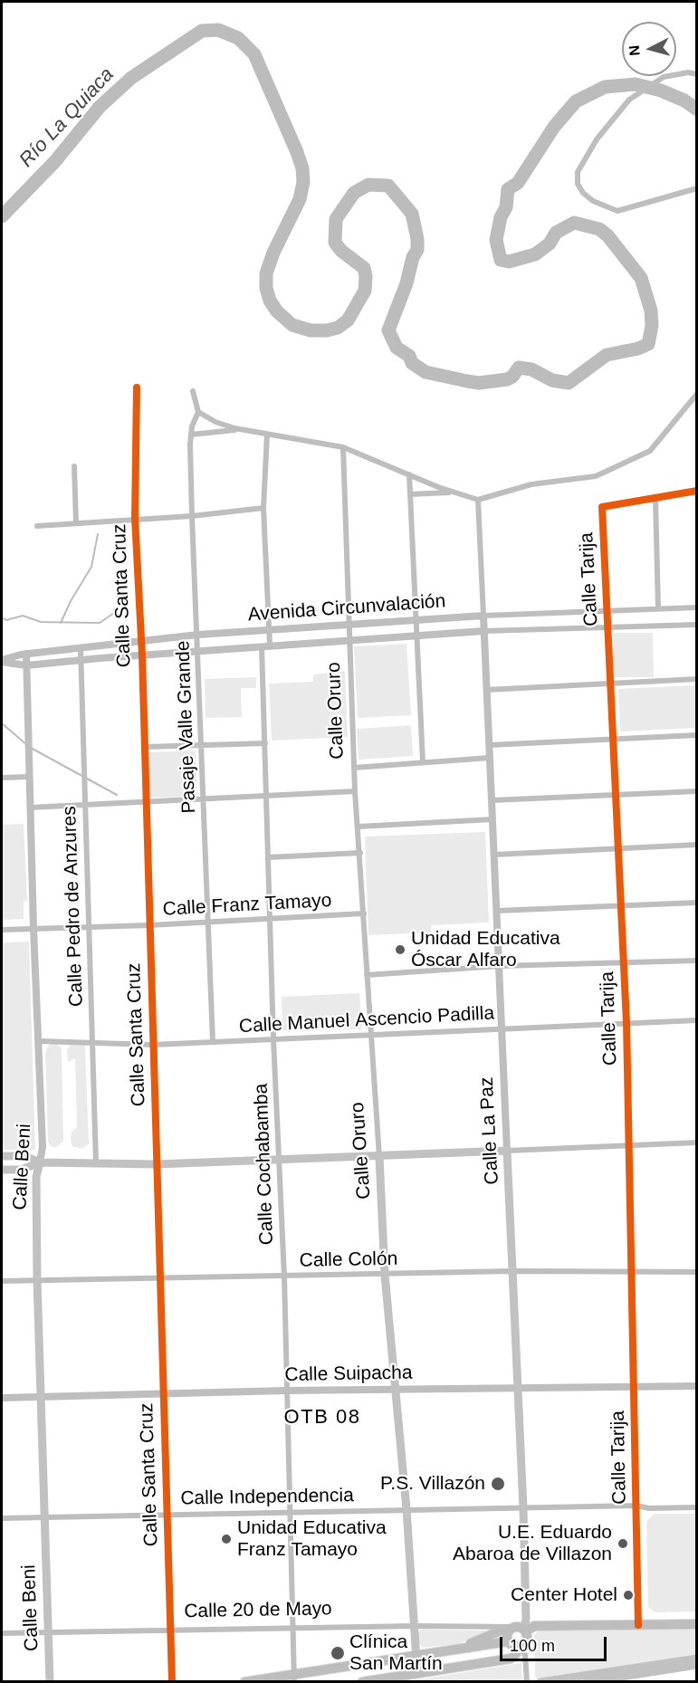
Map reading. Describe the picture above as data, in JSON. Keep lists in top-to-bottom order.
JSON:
{
  "streets": {
    "highway": ["Calle 20 de Mayo"],
    "main road": ["Calle Oruro", "Calle La Paz", "Calle Beni"],
    "street": [
      "Calle Tarija",
      "Calle Santa Cruz",
      "Avenida Circunvalación",
      "Pasaje Valle Grande",
      "Calle Franz Tamayo",
      "Calle Pedro de Anzures",
      "Calle Manuel Ascencio Padilla",
      "Calle Cochabamba",
      "Calle Colón",
      "Calle Suipacha",
      "Calle Independencia"
    ]
  },
  "crossings": [
    ["Calle Tarija", "Avenida Circunvalación"],
    ["Calle Tarija", "Calle Manuel Ascencio Padilla"],
    ["Calle Tarija", "Calle Colón"],
    ["Calle Tarija", "Calle Suipacha"],
    ["Calle Tarija", "Calle Independencia"],
    ["Calle Tarija", "Calle 20 de Mayo"],
    ["Calle Santa Cruz", "Avenida Circunvalación"],
    ["Calle Santa Cruz", "Calle Franz Tamayo"],
    ["Calle Santa Cruz", "Calle Manuel Ascencio Padilla"],
    ["Calle Santa Cruz", "Calle Colón"],
    ["Calle Santa Cruz", "Calle Suipacha"],
    ["Calle Santa Cruz", "Calle Independencia"],
    ["Calle Santa Cruz", "Calle 20 de Mayo"],
    ["Avenida Circunvalación", "Calle Oruro"],
    ["Avenida Circunvalación", "Pasaje Valle Grande"],
    ["Avenida Circunvalación", "Calle Pedro de Anzures"],
    ["Avenida Circunvalación", "Calle La Paz"],
    ["Avenida Circunvalación", "Calle Cochabamba"],
    ["Avenida Circunvalación", "Calle Beni"],
    ["Calle Oruro", "Calle Franz Tamayo"],
    ["Calle Oruro", "Calle Manuel Ascencio Padilla"],
    ["Calle Oruro", "Calle Colón"],
    ["Calle Oruro", "Calle Suipacha"],
    ["Calle Oruro", "Calle Independencia"],
    ["Calle Oruro", "Calle 20 de Mayo"],
    ["Pasaje Valle Grande", "Calle Franz Tamayo"],
    ["Pasaje Valle Grande", "Calle Manuel Ascencio Padilla"],
    ["Calle Franz Tamayo", "Calle Pedro de Anzures"],
    ["Calle Franz Tamayo", "Calle Cochabamba"],
    ["Calle Franz Tamayo", "Calle Beni"],
    ["Calle Pedro de Anzures", "Calle Manuel Ascencio Padilla"],
    ["Calle Manuel Ascencio Padilla", "Calle La Paz"],
    ["Calle Manuel Ascencio Padilla", "Calle Cochabamba"],
    ["Calle Manuel Ascencio Padilla", "Calle Beni"],
    ["Calle La Paz", "Calle Colón"],
    ["Calle La Paz", "Calle Suipacha"],
    ["Calle La Paz", "Calle Independencia"],
    ["Calle La Paz", "Calle 20 de Mayo"],
    ["Calle Cochabamba", "Calle Colón"],
    ["Calle Cochabamba", "Calle Suipacha"],
    ["Calle Cochabamba", "Calle Independencia"],
    ["Calle Cochabamba", "Calle 20 de Mayo"],
    ["Calle Beni", "Calle Colón"],
    ["Calle Beni", "Calle Suipacha"],
    ["Calle Beni", "Calle Independencia"],
    ["Calle Beni", "Calle 20 de Mayo"]
  ],
  "districts": ["OTB 08"],
  "water": ["Río La Quiaca"],
  "places": [
    "Unidad Educativa Óscar Alfaro",
    "P.S. Villazón",
    "Unidad Educativa Franz Tamayo",
    "U.E. Eduardo Abaroa de Villazon",
    "Center Hotel",
    "Clínica San Martín"
  ],
  "scale_bar": "100 m",
  "north": "left"
}
